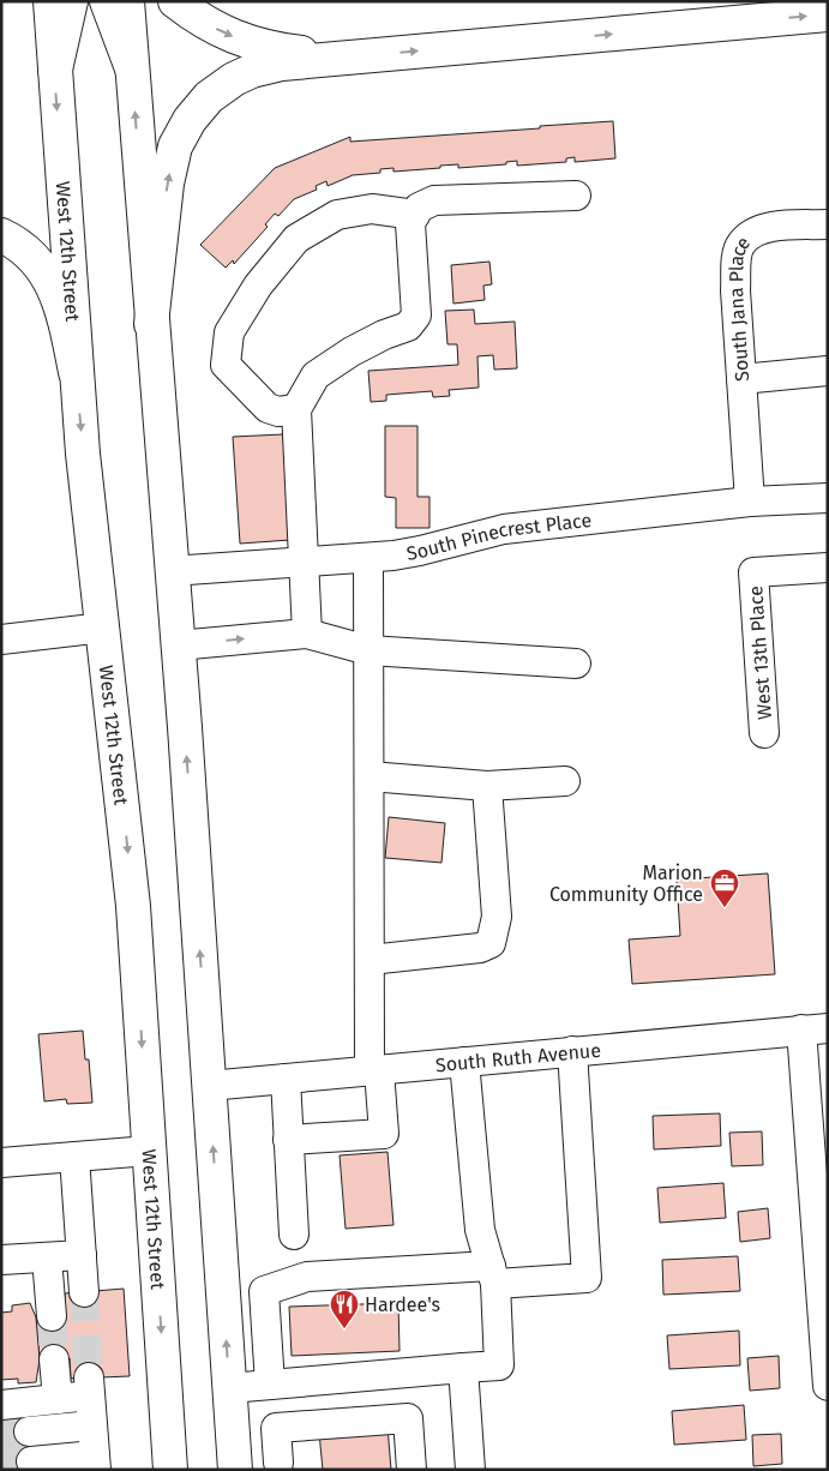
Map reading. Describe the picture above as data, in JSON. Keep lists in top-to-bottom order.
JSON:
{
  "streets": {
    "main road": ["West 12th Street"],
    "street": [
      "South Jana Place",
      "South Pinecrest Place",
      "West 13th Place",
      "South Ruth Avenue"
    ]
  },
  "crossings": [
    ["South Jana Place", "South Pinecrest Place"]
  ],
  "places": {
    "office": ["Marion Community Office"],
    "restaurant": ["Hardee's"]
  }
}
